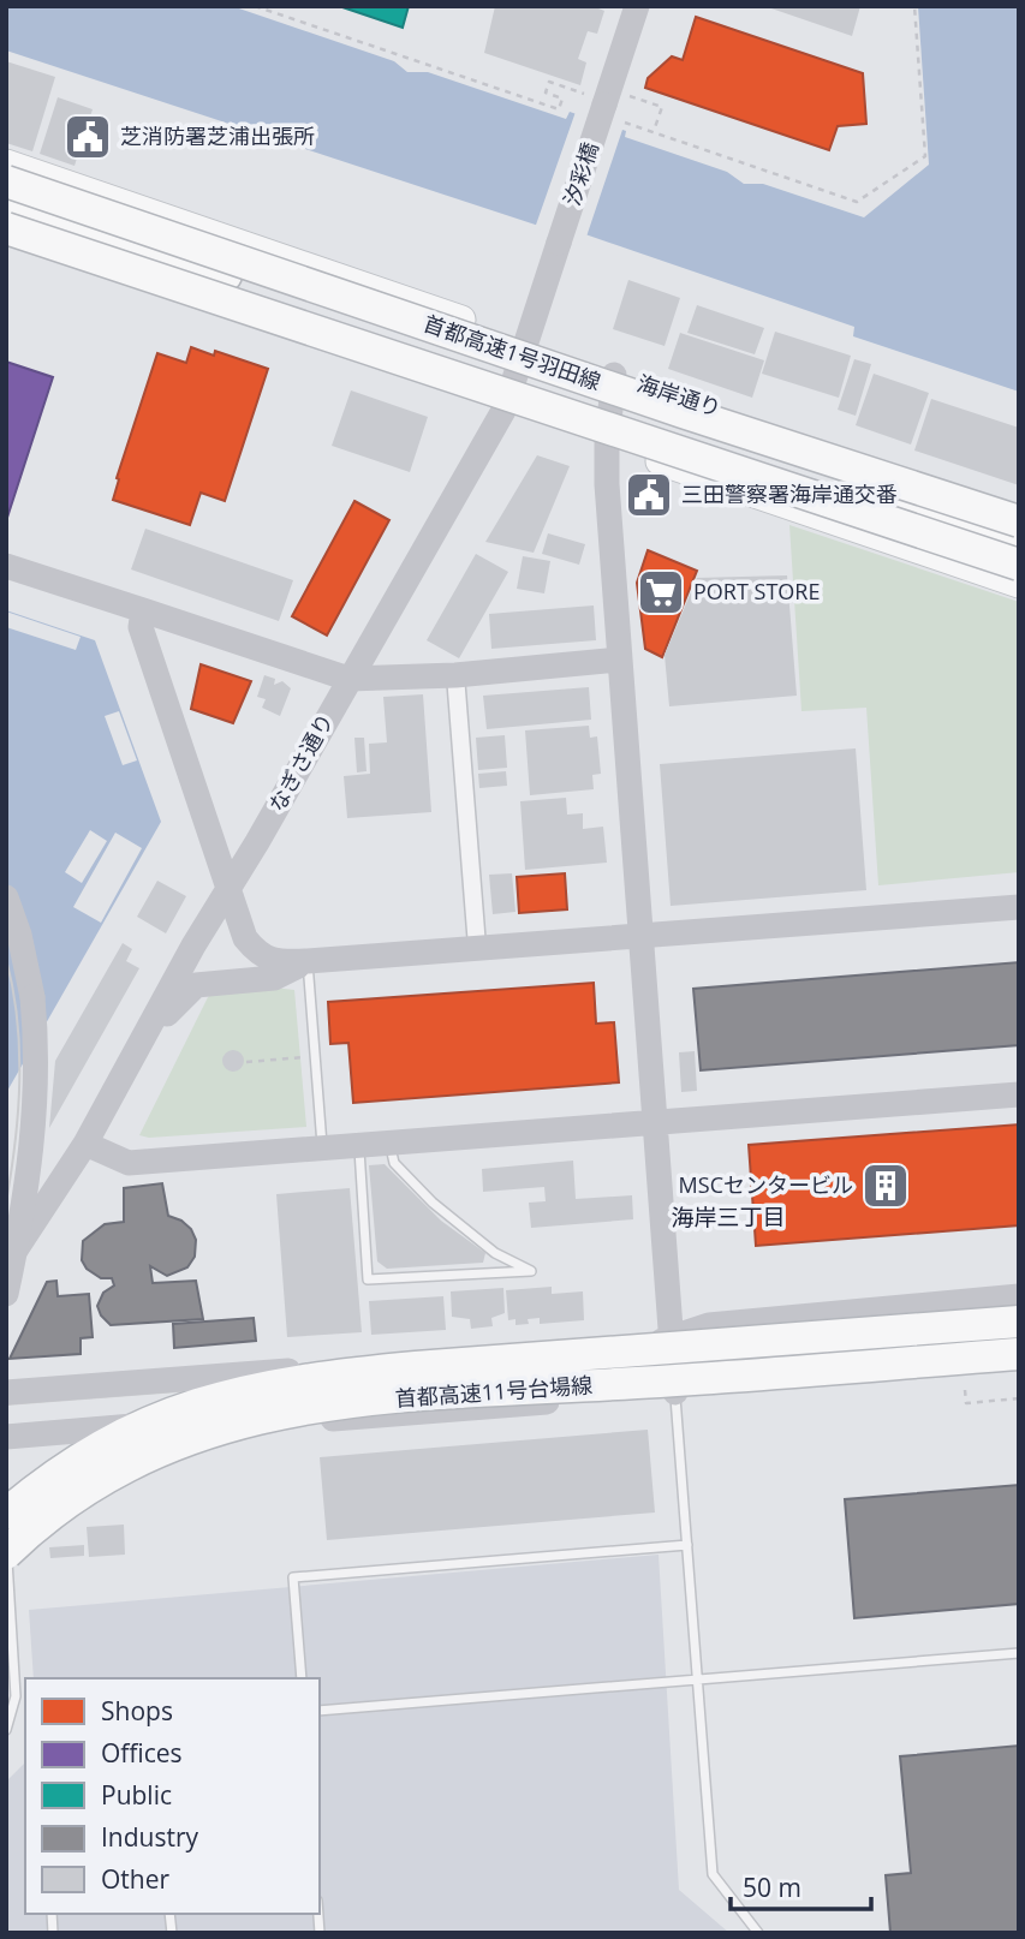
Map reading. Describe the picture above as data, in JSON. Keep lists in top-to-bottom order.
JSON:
{
  "streets": {
    "highway": ["首都高速1号羽田線", "首都高速11号台場線"],
    "main road": ["海岸通り"],
    "street": ["汐彩橋", "なぎさ通り"]
  },
  "crossings": [
    ["汐彩橋", "なぎさ通り"],
    ["海岸通り", "なぎさ通り"]
  ],
  "districts": ["海岸三丁目"],
  "places": {
    "public building": ["芝消防署芝浦出張所", "三田警察署海岸通交番"],
    "supermarket": ["PORT STORE"],
    "building": ["MSCセンタービル"]
  },
  "legend": [
    "Shops",
    "Offices",
    "Public",
    "Industry",
    "Other"
  ],
  "scale_bar": "50 m"
}
